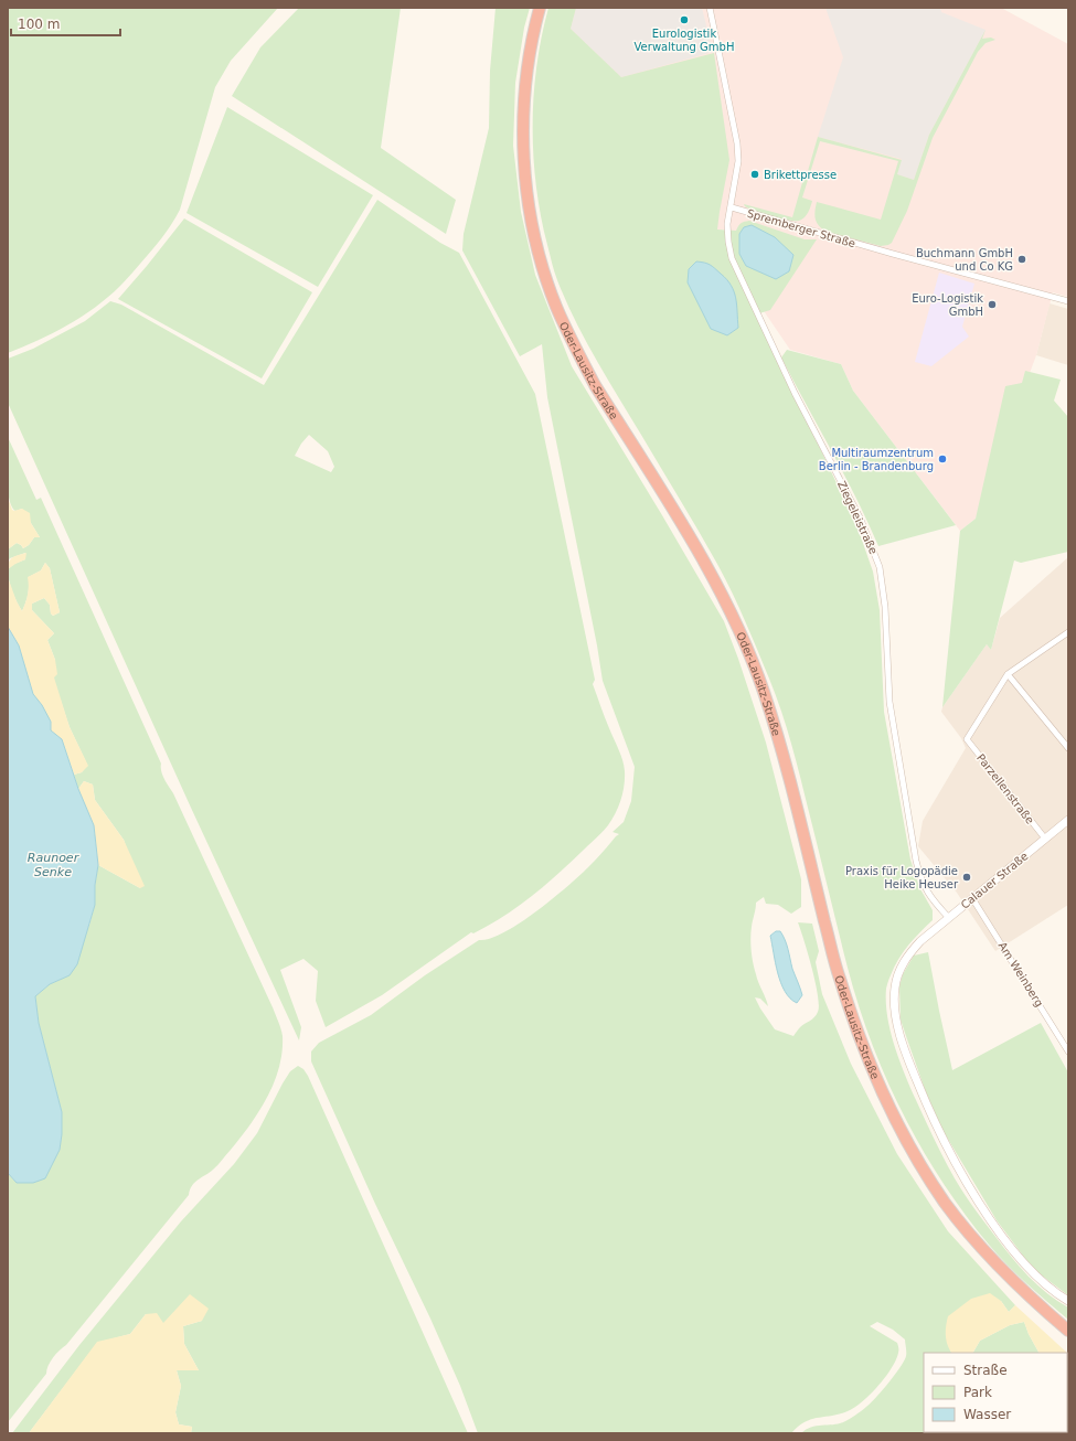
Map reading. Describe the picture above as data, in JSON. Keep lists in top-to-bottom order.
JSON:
{
  "streets": {
    "highway": ["Oder-Lausitz-Straße"],
    "street": [
      "Spremberger Straße",
      "Ziegeleistraße",
      "Parzellenstraße",
      "Calauer Straße",
      "Am Weinberg"
    ]
  },
  "crossings": [
    ["Spremberger Straße", "Ziegeleistraße"],
    ["Ziegeleistraße", "Calauer Straße"],
    ["Parzellenstraße", "Calauer Straße"],
    ["Calauer Straße", "Am Weinberg"]
  ],
  "water": ["Raunoer Senke"],
  "places": [
    "Eurologistik Verwaltung GmbH",
    "Brikettpresse",
    "Buchmann GmbH und Co KG",
    "Euro-Logistik GmbH",
    "Multiraumzentrum Berlin - Brandenburg",
    "Praxis für Logopädie Heike Heuser"
  ],
  "legend": ["Straße", "Park", "Wasser"],
  "scale_bar": "100 m"
}
